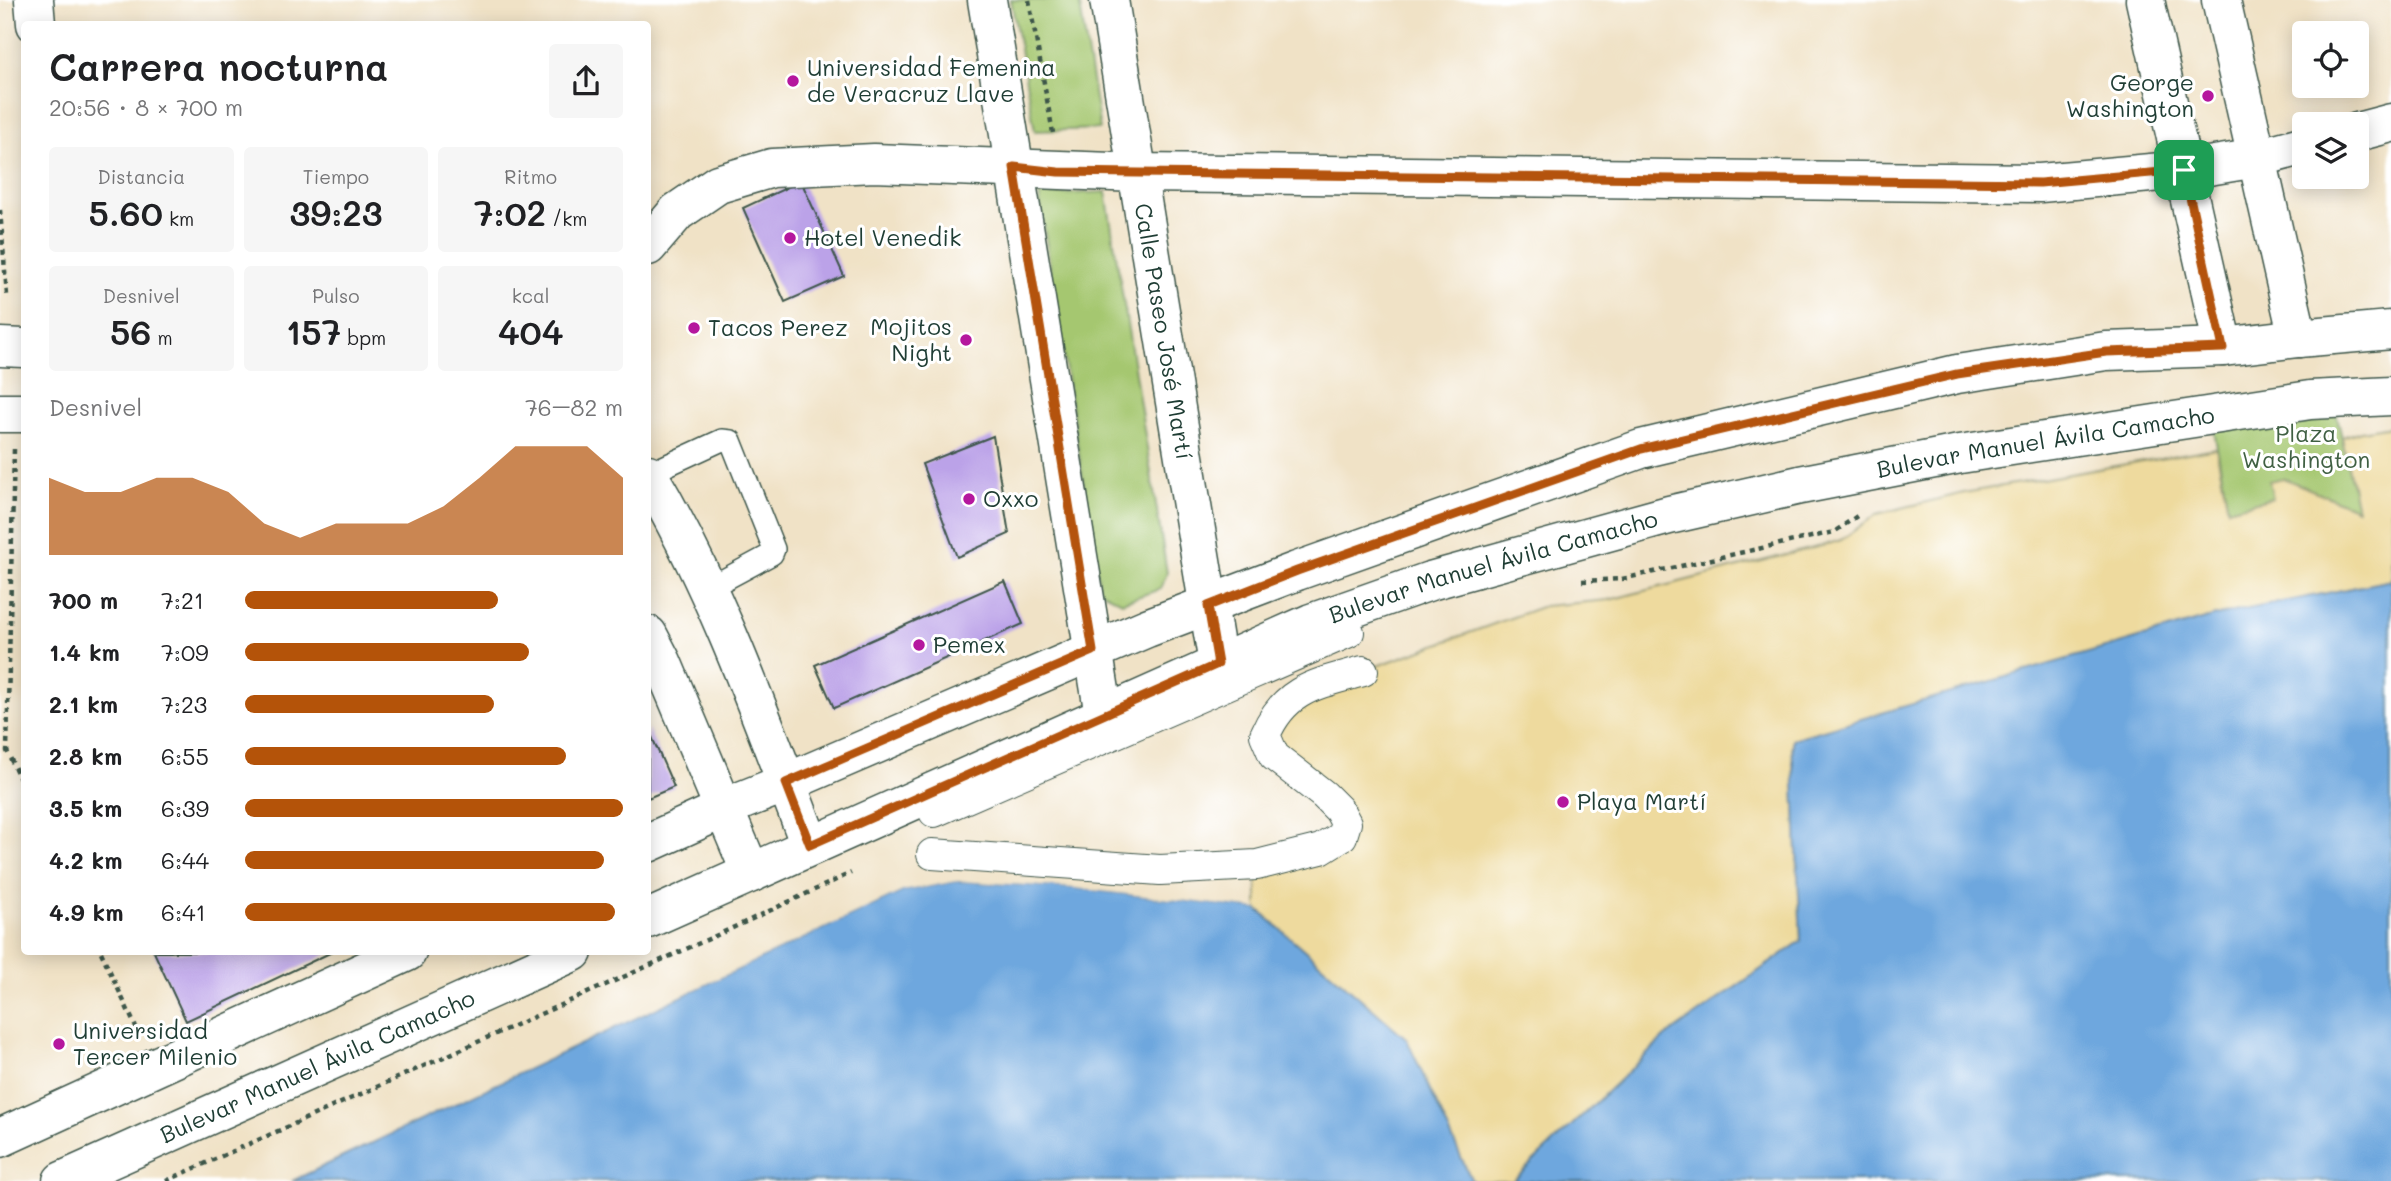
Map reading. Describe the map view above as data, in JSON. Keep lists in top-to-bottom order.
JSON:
{
  "streets": {
    "main road": ["Calle Paseo José Martí", "Bulevar Manuel Ávila Camacho"]
  },
  "crossings": [
    ["Calle Paseo José Martí", "Bulevar Manuel Ávila Camacho"]
  ],
  "parks": ["Plaza Washington"],
  "places": [
    "Universidad Femenina de Veracruz Llave",
    "George Washington",
    "Hotel Venedik",
    "Tacos Perez",
    "Mojitos Night",
    "Oxxo",
    "Pemex",
    "Playa Martí",
    "Universidad Tercer Milenio"
  ],
  "page": {
    "heading": ["Carrera nocturna", "20:56 · 8 × 700 m"],
    "stats": [
      ["Distancia", "5.60 km"],
      ["Tiempo", "39:23"],
      ["Ritmo", "7:02 /km"],
      ["Desnivel", "56 m"],
      ["Pulso", "157 bpm"],
      ["kcal", "404"]
    ],
    "chart": ["Desnivel", "76–82 m"],
    "list": [
      {
        "name": "700 m",
        "note": "7:21"
      },
      {
        "name": "1.4 km",
        "note": "7:09"
      },
      {
        "name": "2.1 km",
        "note": "7:23"
      },
      {
        "name": "2.8 km",
        "note": "6:55"
      },
      {
        "name": "3.5 km",
        "note": "6:39"
      },
      {
        "name": "4.2 km",
        "note": "6:44"
      },
      {
        "name": "4.9 km",
        "note": "6:41"
      }
    ]
  }
}
